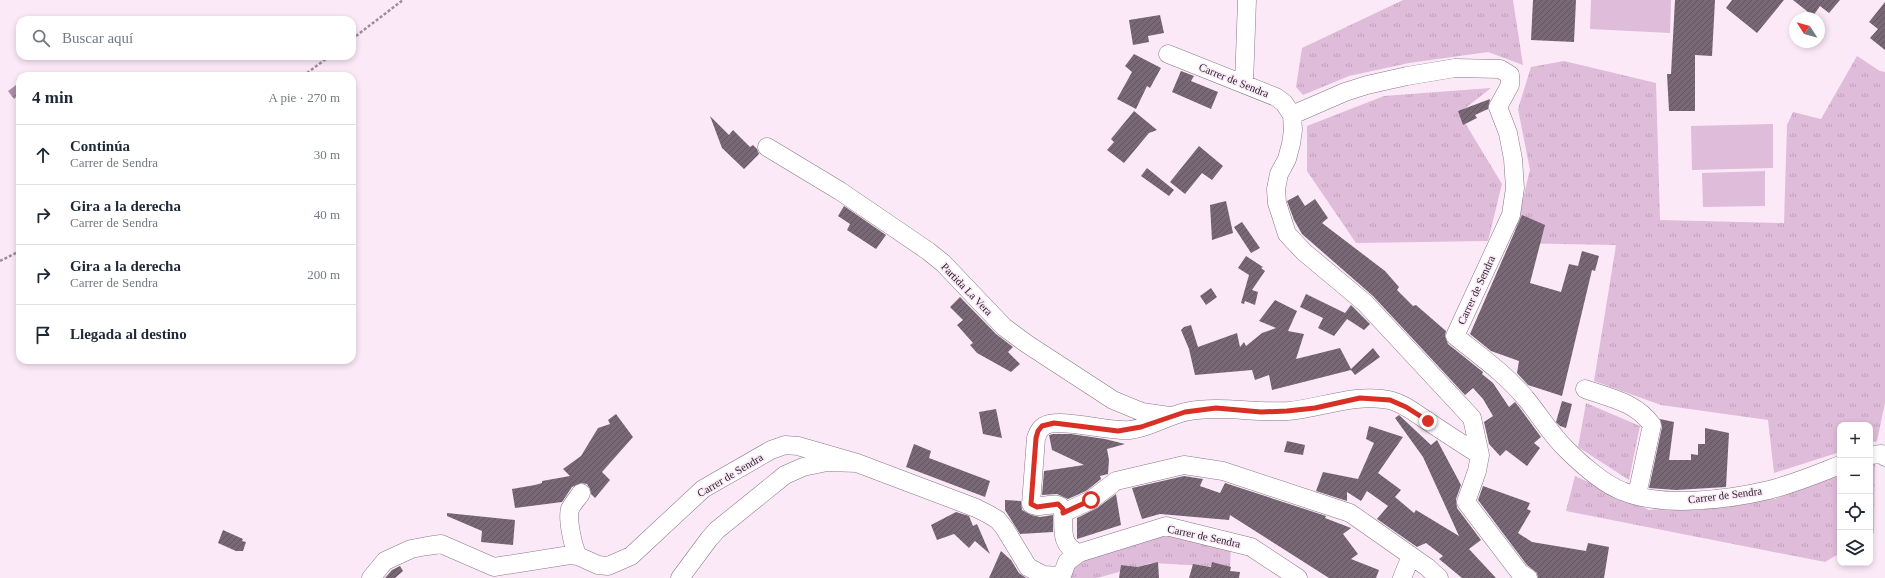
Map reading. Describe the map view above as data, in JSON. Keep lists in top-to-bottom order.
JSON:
{
  "streets": {
    "street": ["Carrer de Sendra", "Partida La Vera"]
  },
  "north": "top left",
  "page": {
    "search": "Buscar aquí",
    "heading": ["4 min", "A pie · 270 m"],
    "list": [
      ["Continúa", "Carrer de Sendra", "30 m"],
      ["Gira a la derecha", "Carrer de Sendra", "40 m"],
      ["Gira a la derecha", "Carrer de Sendra", "200 m"],
      "Llegada al destino"
    ],
    "map_buttons": ["+", "−"]
  }
}
